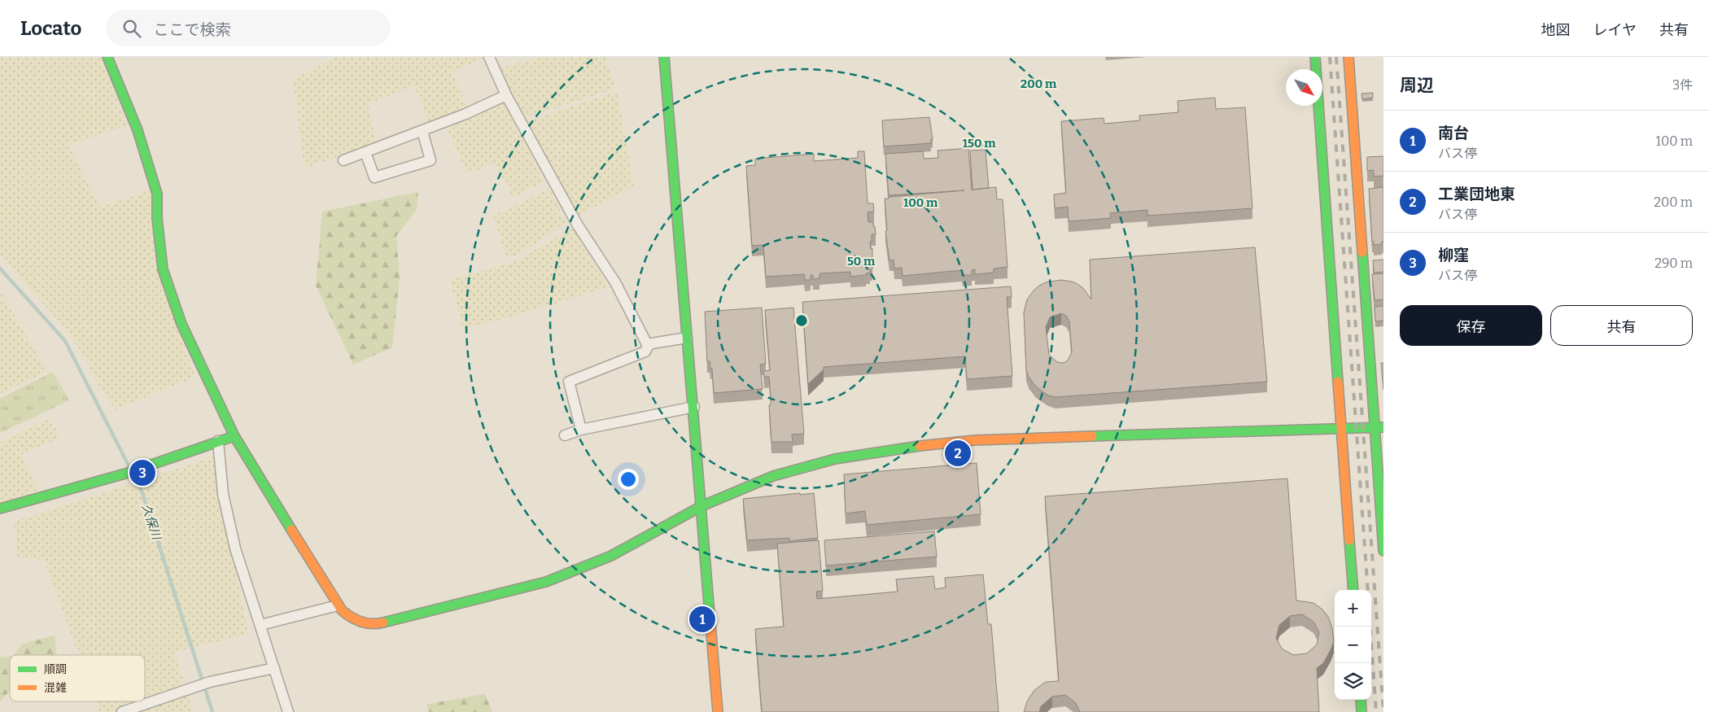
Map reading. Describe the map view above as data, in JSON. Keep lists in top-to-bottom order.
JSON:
{
  "water": ["久保川"],
  "legend": ["順調", "混雑"],
  "north": "bottom right",
  "page": {
    "header": "Locato",
    "search": "ここで検索",
    "nav": ["地図", "レイヤ", "共有"],
    "heading": ["周辺", "3件"],
    "list": [
      {
        "mark": "1",
        "name": "南台",
        "note": "バス停",
        "value": "100 m"
      },
      {
        "mark": "2",
        "name": "工業団地東",
        "note": "バス停",
        "value": "200 m"
      },
      {
        "mark": "3",
        "name": "柳窪",
        "note": "バス停",
        "value": "290 m"
      }
    ],
    "buttons": ["保存", "共有"],
    "pins": ["2", "3", "1"],
    "map_buttons": ["+", "−"]
  },
  "rings": [
    "200 m",
    "150 m",
    "100 m",
    "50 m"
  ]
}
